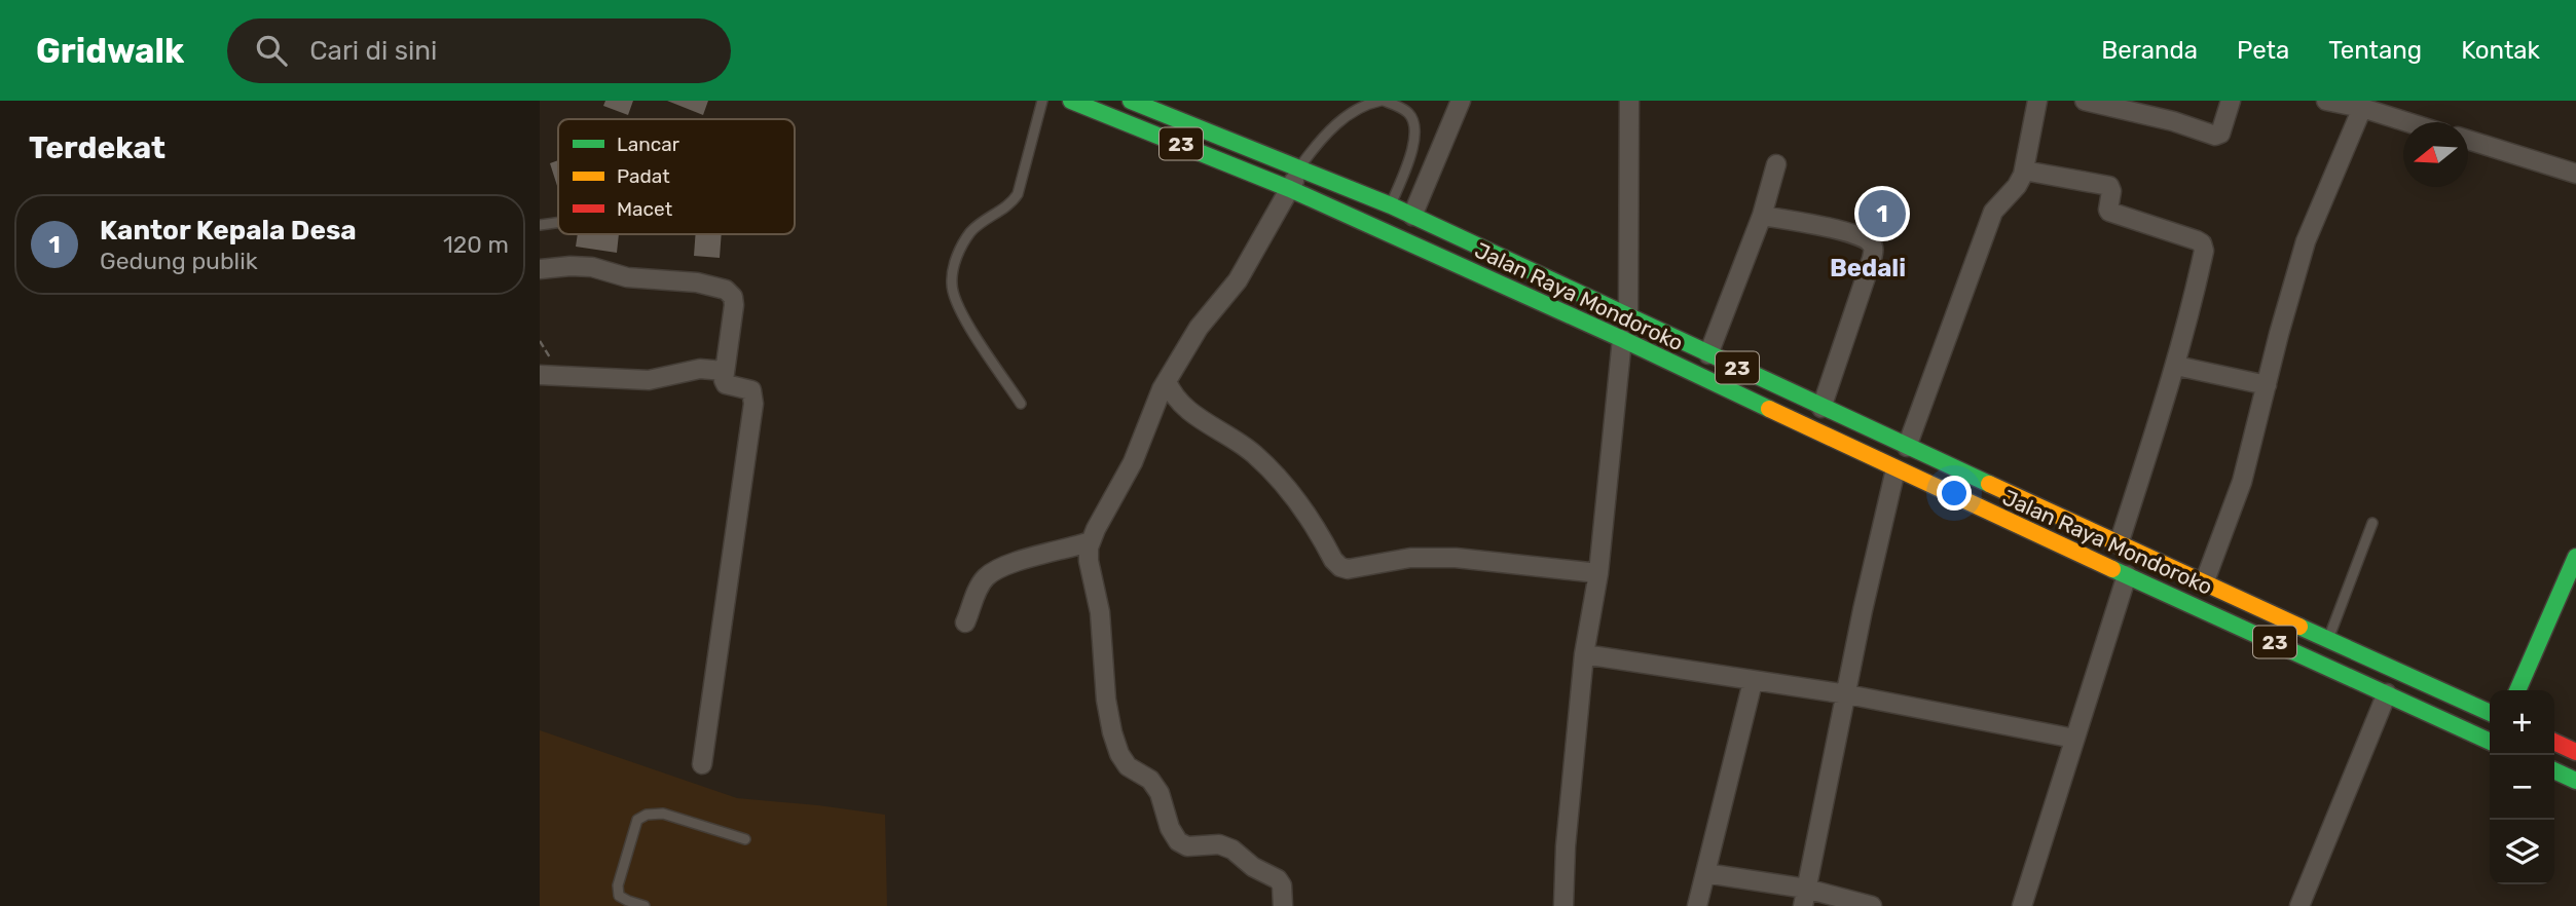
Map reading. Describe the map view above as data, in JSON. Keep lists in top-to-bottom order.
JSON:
{
  "streets": {
    "main road": ["23", "Jalan Raya Mondoroko"]
  },
  "districts": ["Bedali"],
  "legend": ["Lancar", "Padat", "Macet"],
  "north": "left",
  "page": {
    "header": "Gridwalk",
    "search": "Cari di sini",
    "nav": [
      "Beranda",
      "Peta",
      "Tentang",
      "Kontak"
    ],
    "heading": "Terdekat",
    "pins": "1",
    "list": [
      {
        "mark": "1",
        "name": "Kantor Kepala Desa",
        "note": "Gedung publik",
        "value": "120 m"
      }
    ],
    "map_buttons": ["+", "−"]
  }
}
